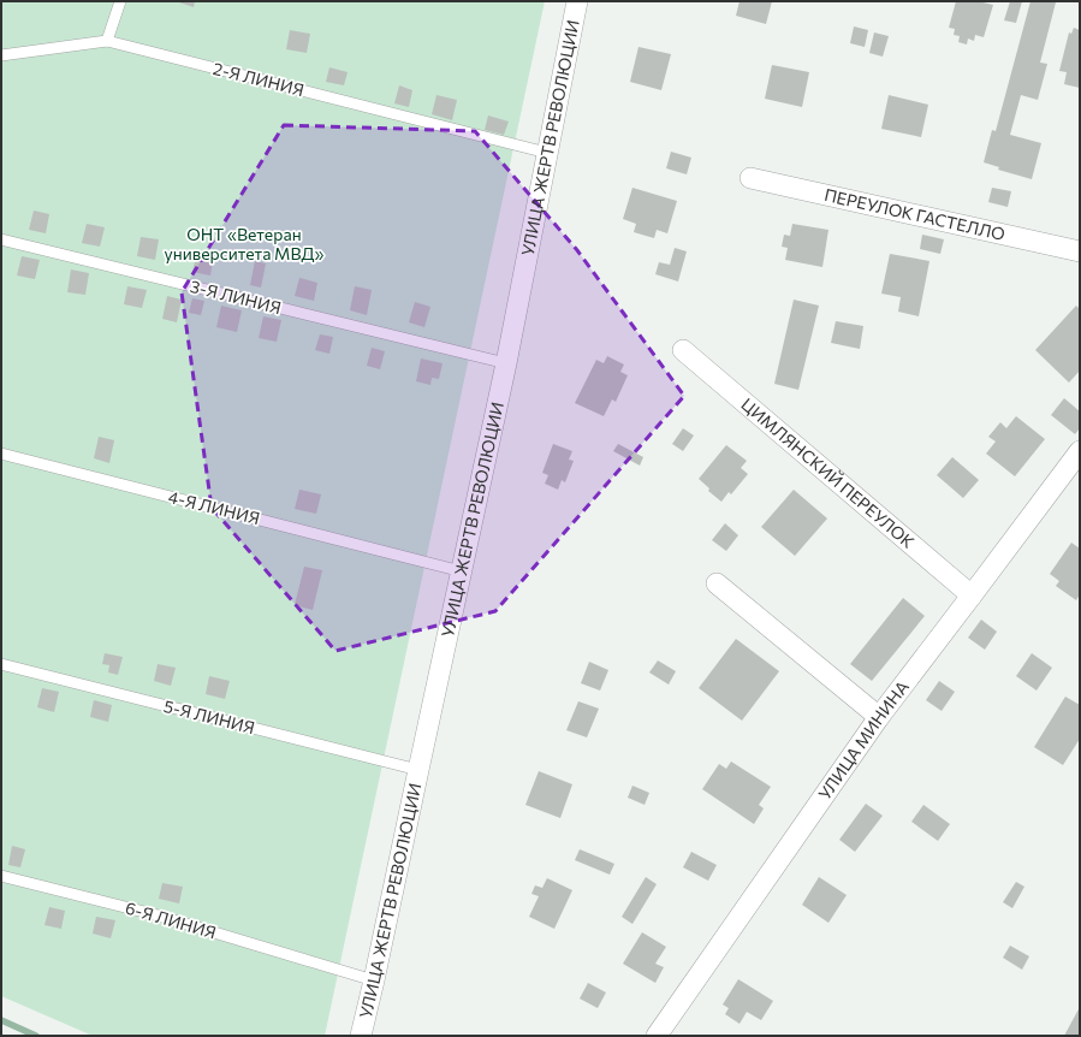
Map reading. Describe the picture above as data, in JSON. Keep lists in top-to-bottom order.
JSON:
{
  "streets": {
    "street": [
      "УЛИЦА ЖЕРТВ РЕВОЛЮЦИИ",
      "ПЕРЕУЛОК ГАСТЕЛЛО",
      "ЦИМЛЯНСКИЙ ПЕРЕУЛОК",
      "УЛИЦА МИНИНА"
    ],
    "lane": [
      "2-Я ЛИНИЯ",
      "3-Я ЛИНИЯ",
      "4-Я ЛИНИЯ",
      "5-Я ЛИНИЯ",
      "6-Я ЛИНИЯ"
    ]
  },
  "crossings": [
    ["2-Я ЛИНИЯ", "УЛИЦА ЖЕРТВ РЕВОЛЮЦИИ"],
    ["УЛИЦА ЖЕРТВ РЕВОЛЮЦИИ", "3-Я ЛИНИЯ"],
    ["УЛИЦА ЖЕРТВ РЕВОЛЮЦИИ", "4-Я ЛИНИЯ"],
    ["УЛИЦА ЖЕРТВ РЕВОЛЮЦИИ", "5-Я ЛИНИЯ"],
    ["УЛИЦА ЖЕРТВ РЕВОЛЮЦИИ", "6-Я ЛИНИЯ"],
    ["ЦИМЛЯНСКИЙ ПЕРЕУЛОК", "УЛИЦА МИНИНА"]
  ],
  "parks": ["ОНТ «Ветеран университета МВД»"]
}
